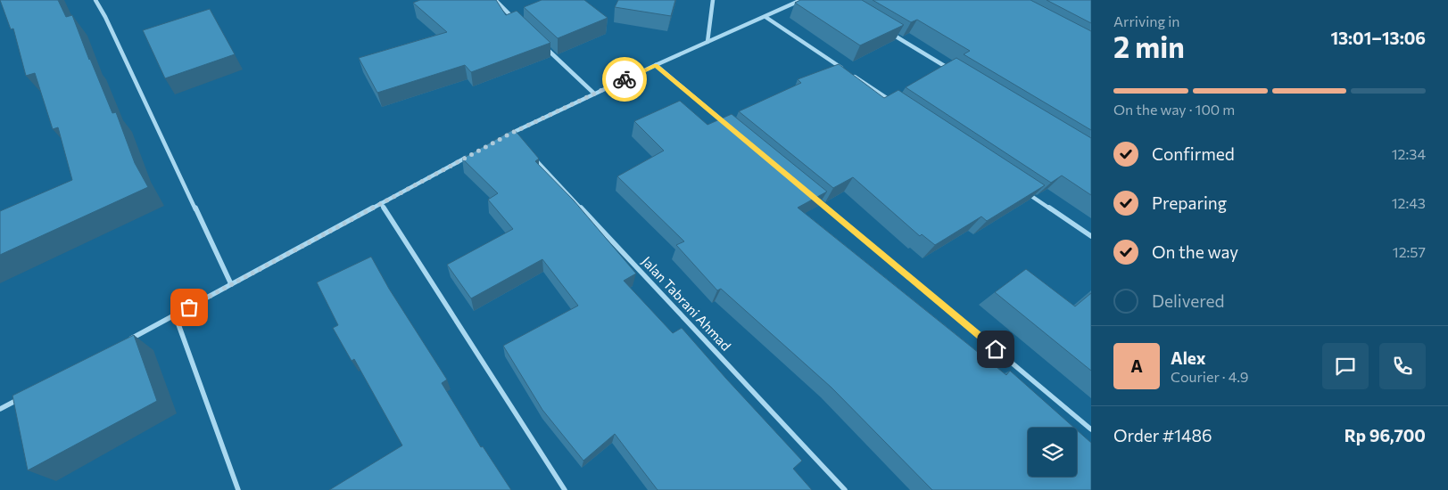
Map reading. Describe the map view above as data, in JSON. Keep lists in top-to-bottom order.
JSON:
{
  "streets": {
    "street": ["Jalan Tabrani Ahmad"]
  },
  "page": {
    "heading": ["2 min", "Arriving in", "13:01–13:06"],
    "panel": [
      "Alex",
      "Courier · 4.9",
      "Order #1486",
      "Rp 96,700"
    ],
    "bar": "On the way · 100 m",
    "list": [
      ["Confirmed", "12:34"],
      ["Preparing", "12:43"],
      ["On the way", "12:57"],
      "Delivered"
    ],
    "round": "A"
  }
}
